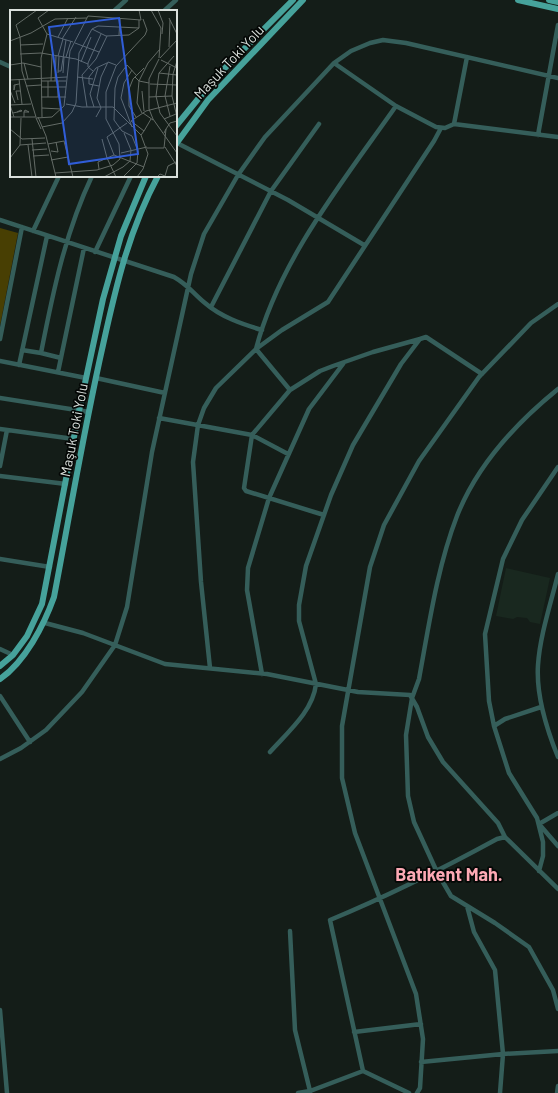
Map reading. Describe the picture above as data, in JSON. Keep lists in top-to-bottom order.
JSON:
{
  "streets": {
    "main road": ["Maşuk Toki Yolu"]
  },
  "districts": ["Batıkent Mah."]
}
